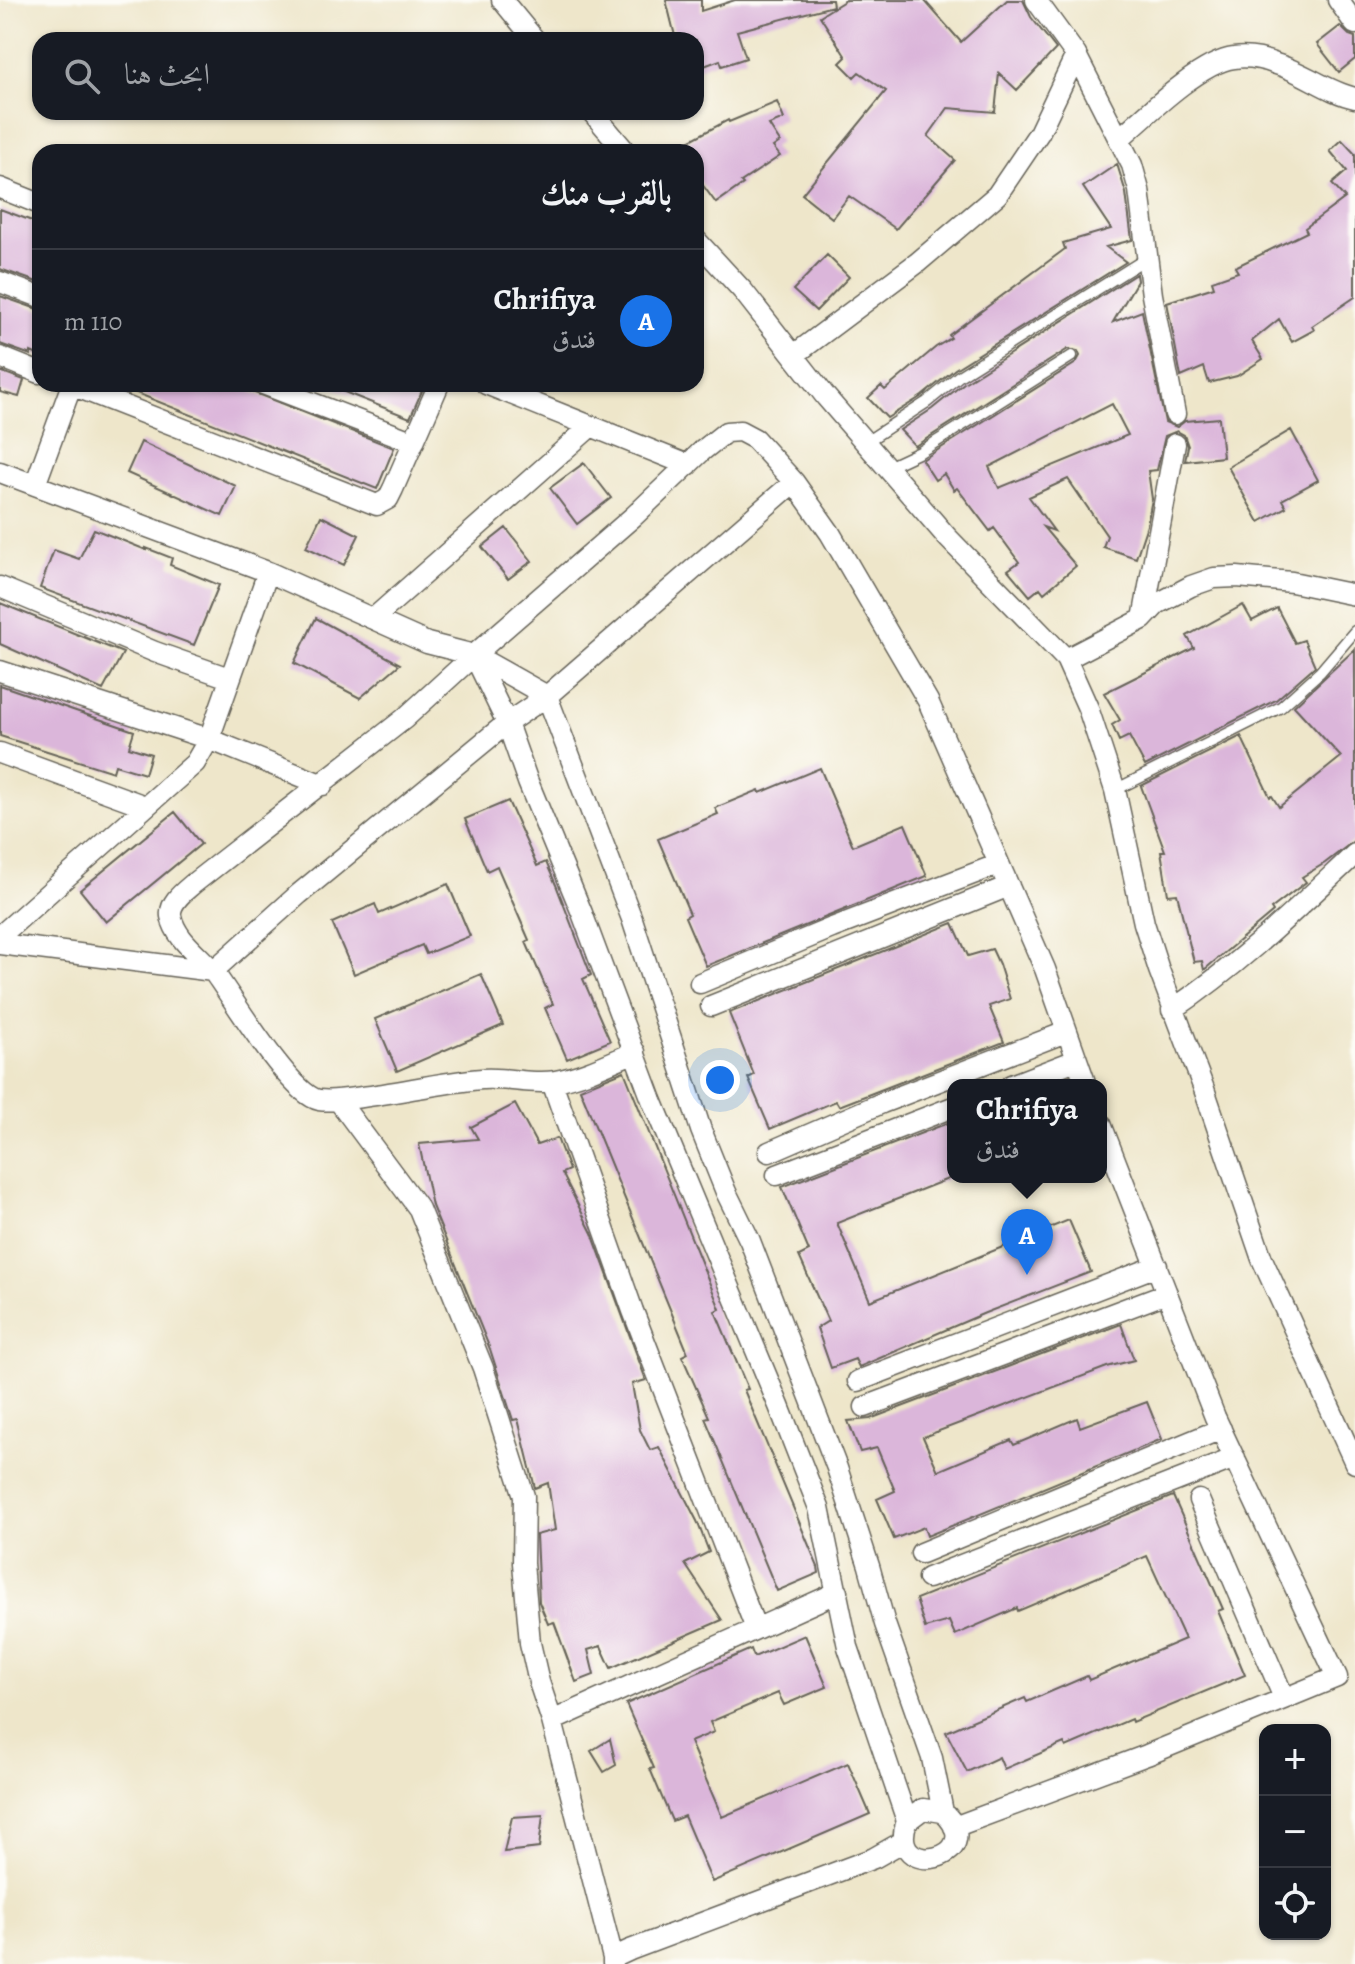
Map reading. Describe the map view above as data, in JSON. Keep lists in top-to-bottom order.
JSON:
{
  "page": {
    "search": "ابحث هنا",
    "heading": "بالقرب منك",
    "list": [
      {
        "mark": "A",
        "name": "Chrifiya",
        "note": "فندق",
        "value": "110 m"
      }
    ],
    "popup": ["Chrifiya", "فندق"],
    "pins": "A",
    "map_buttons": ["+", "−"]
  }
}
